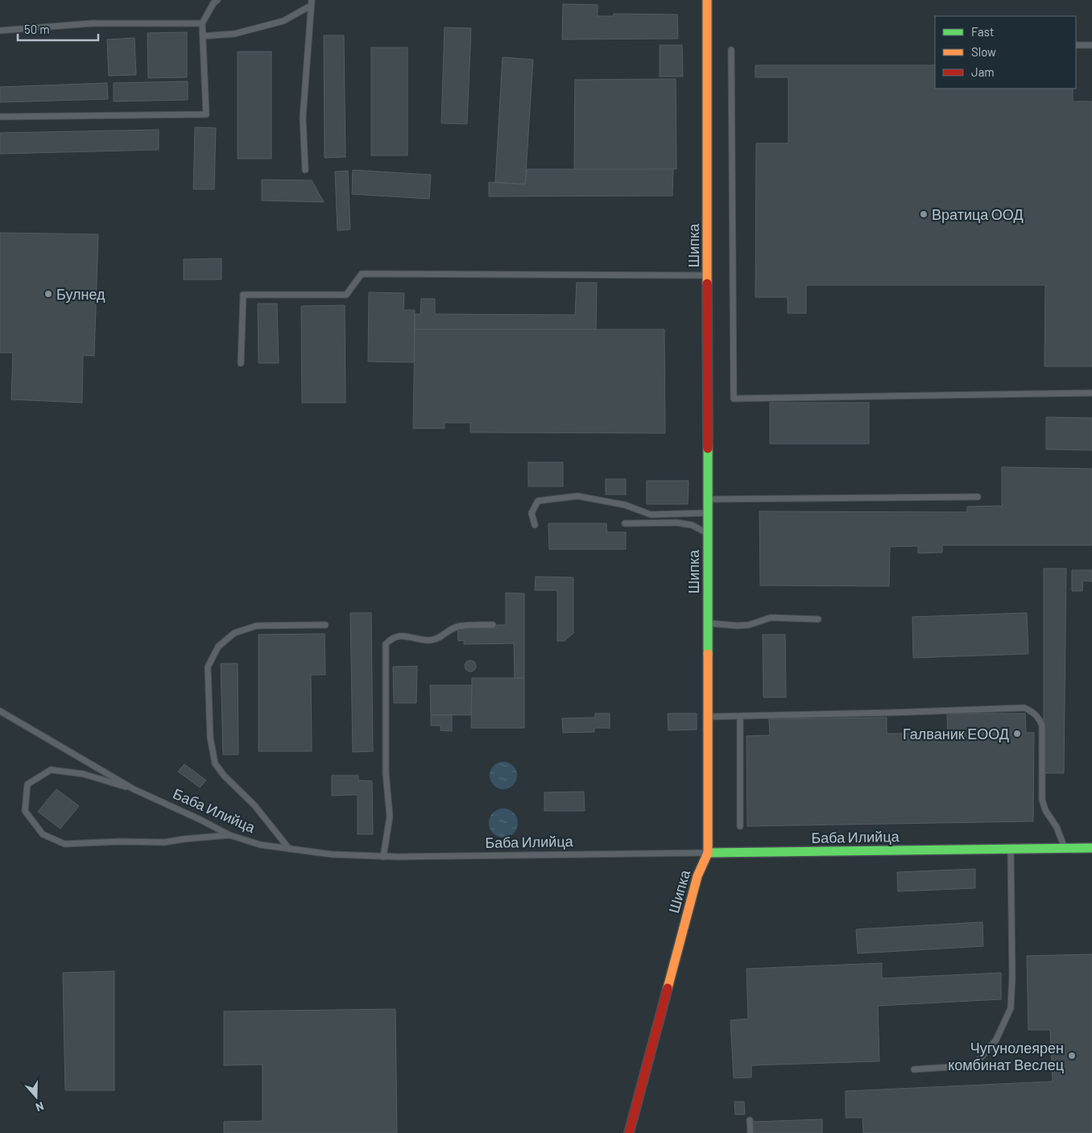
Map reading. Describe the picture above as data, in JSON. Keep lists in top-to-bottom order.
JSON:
{
  "streets": {
    "street": ["Шипка", "Баба Илийца"]
  },
  "crossings": [
    ["Шипка", "Баба Илийца"]
  ],
  "places": [
    "Вратица ООД",
    "Булнед",
    "Галваник ЕООД",
    "Чугунолеярен комбинат Веслец"
  ],
  "legend": ["Fast", "Slow", "Jam"],
  "scale_bar": "50 m",
  "north": "bottom"
}
